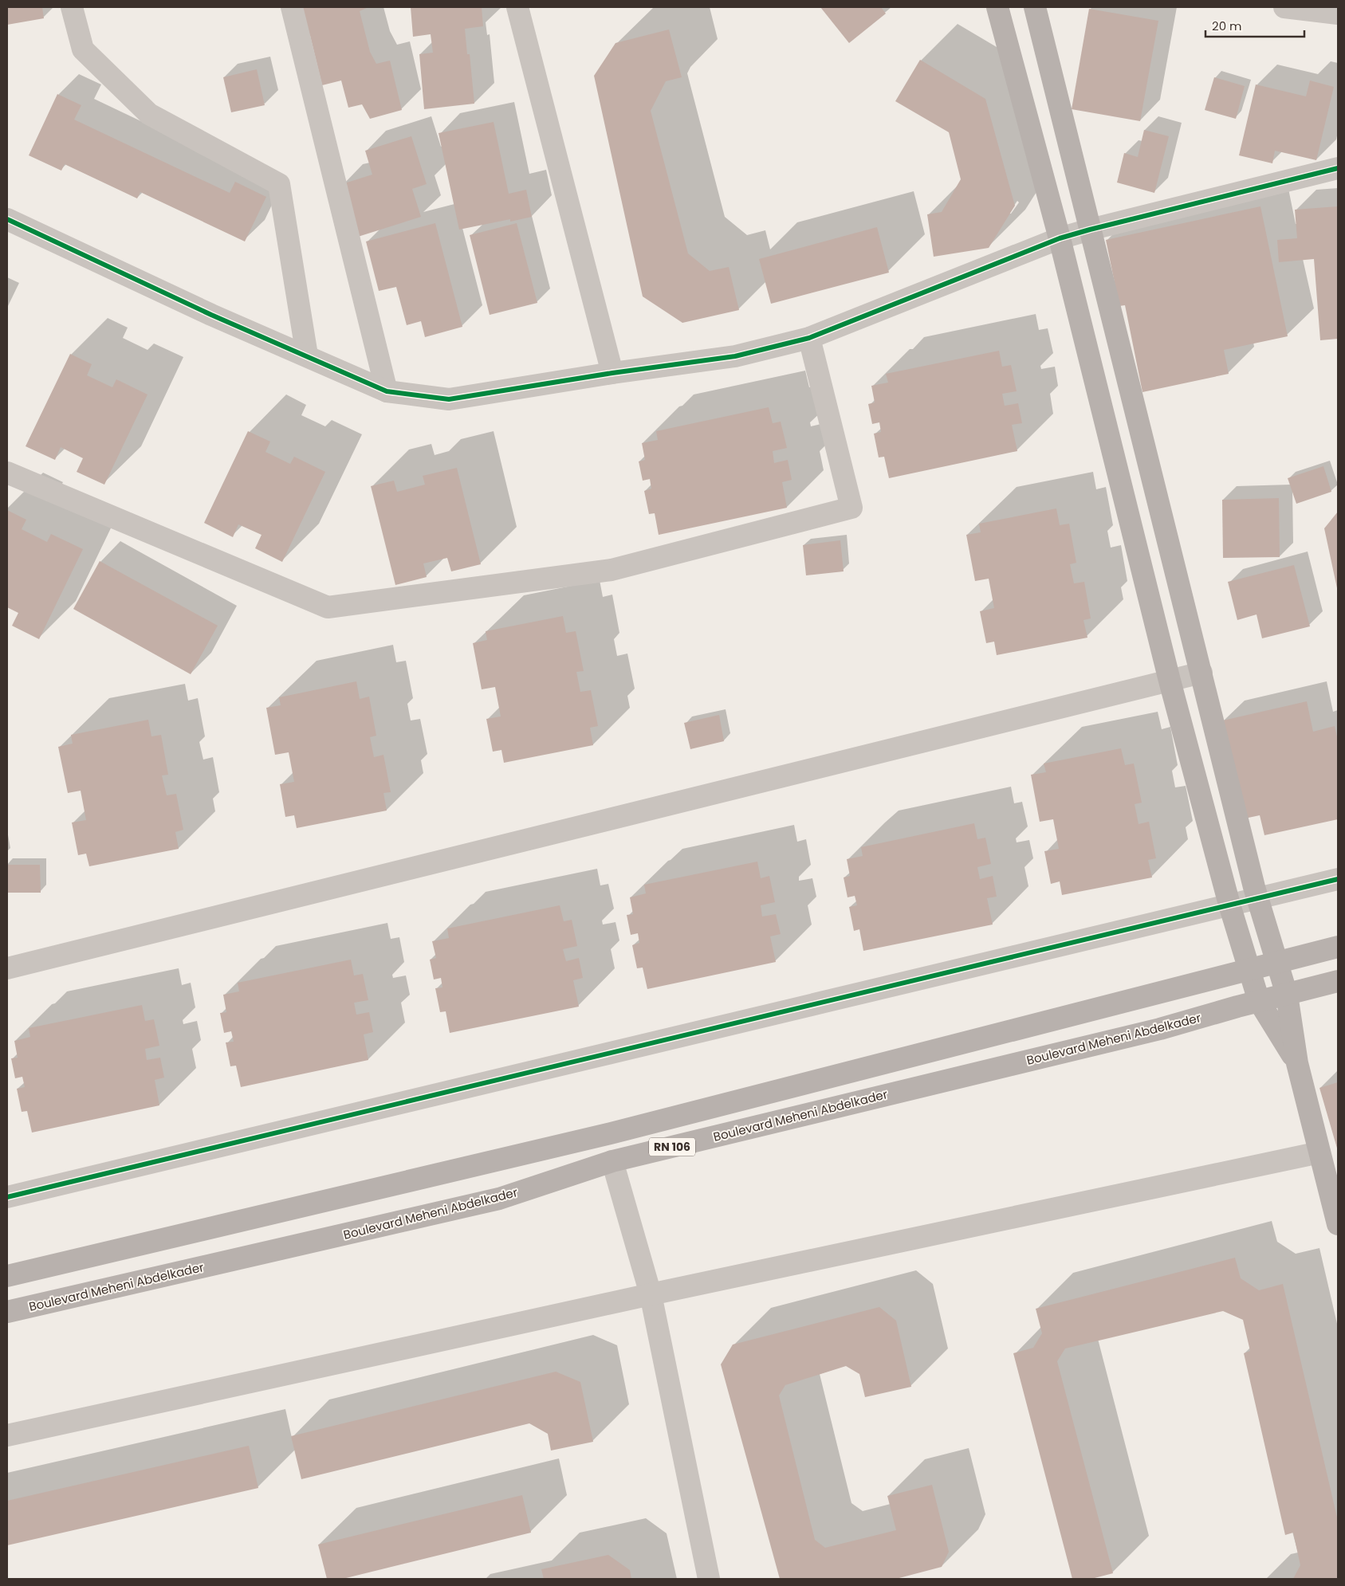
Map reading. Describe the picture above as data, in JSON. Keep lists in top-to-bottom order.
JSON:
{
  "streets": {
    "main road": ["Boulevard Meheni Abdelkader", "RN 106"]
  },
  "scale_bar": "20 m"
}
